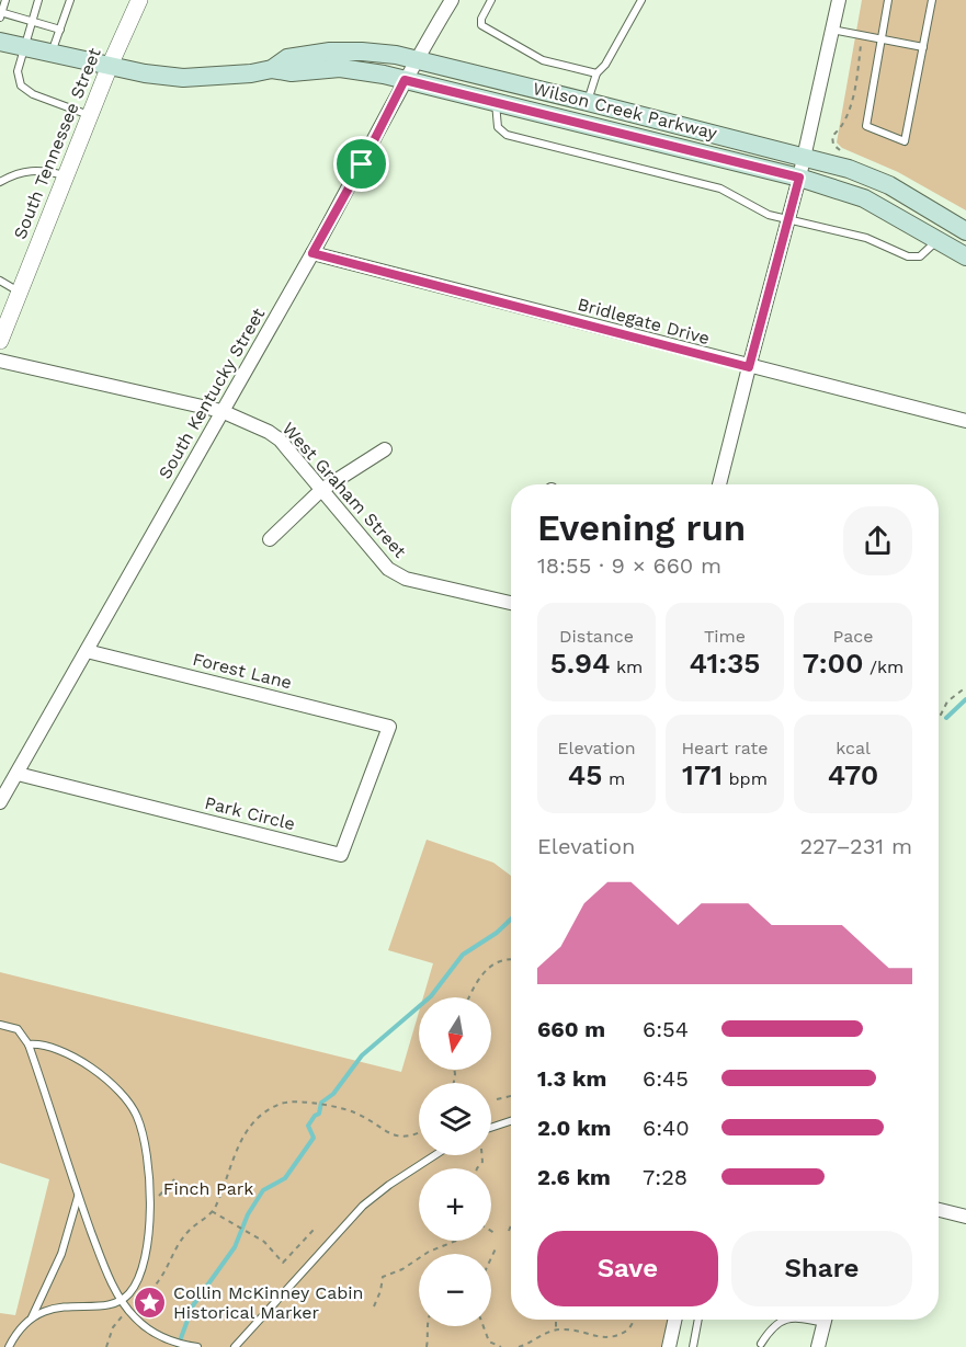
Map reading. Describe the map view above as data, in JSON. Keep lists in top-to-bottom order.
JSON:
{
  "streets": {
    "main road": ["Wilson Creek Parkway"],
    "street": [
      "South Tennessee Street",
      "Bridlegate Drive",
      "South Kentucky Street",
      "West Graham Street",
      "Forest Lane",
      "Park Circle"
    ]
  },
  "crossings": [
    ["Wilson Creek Parkway", "South Tennessee Street"],
    ["Wilson Creek Parkway", "South Kentucky Street"],
    ["Bridlegate Drive", "South Kentucky Street"],
    ["South Kentucky Street", "West Graham Street"],
    ["South Kentucky Street", "Forest Lane"],
    ["South Kentucky Street", "Park Circle"],
    ["Forest Lane", "Park Circle"]
  ],
  "parks": ["Finch Park"],
  "places": {
    "place": ["Collin McKinney Cabin Historical Marker"]
  },
  "north": "bottom",
  "page": {
    "heading": ["Evening run", "18:55 · 9 × 660 m"],
    "stats": [
      ["Distance", "5.94 km"],
      ["Time", "41:35"],
      ["Pace", "7:00 /km"],
      ["Elevation", "45 m"],
      ["Heart rate", "171 bpm"],
      ["kcal", "470"]
    ],
    "chart": ["Elevation", "227–231 m"],
    "map_buttons": ["+", "−"],
    "list": [
      {
        "name": "660 m",
        "note": "6:54"
      },
      {
        "name": "1.3 km",
        "note": "6:45"
      },
      {
        "name": "2.0 km",
        "note": "6:40"
      },
      {
        "name": "2.6 km",
        "note": "7:28"
      }
    ],
    "buttons": ["Save", "Share"]
  }
}
